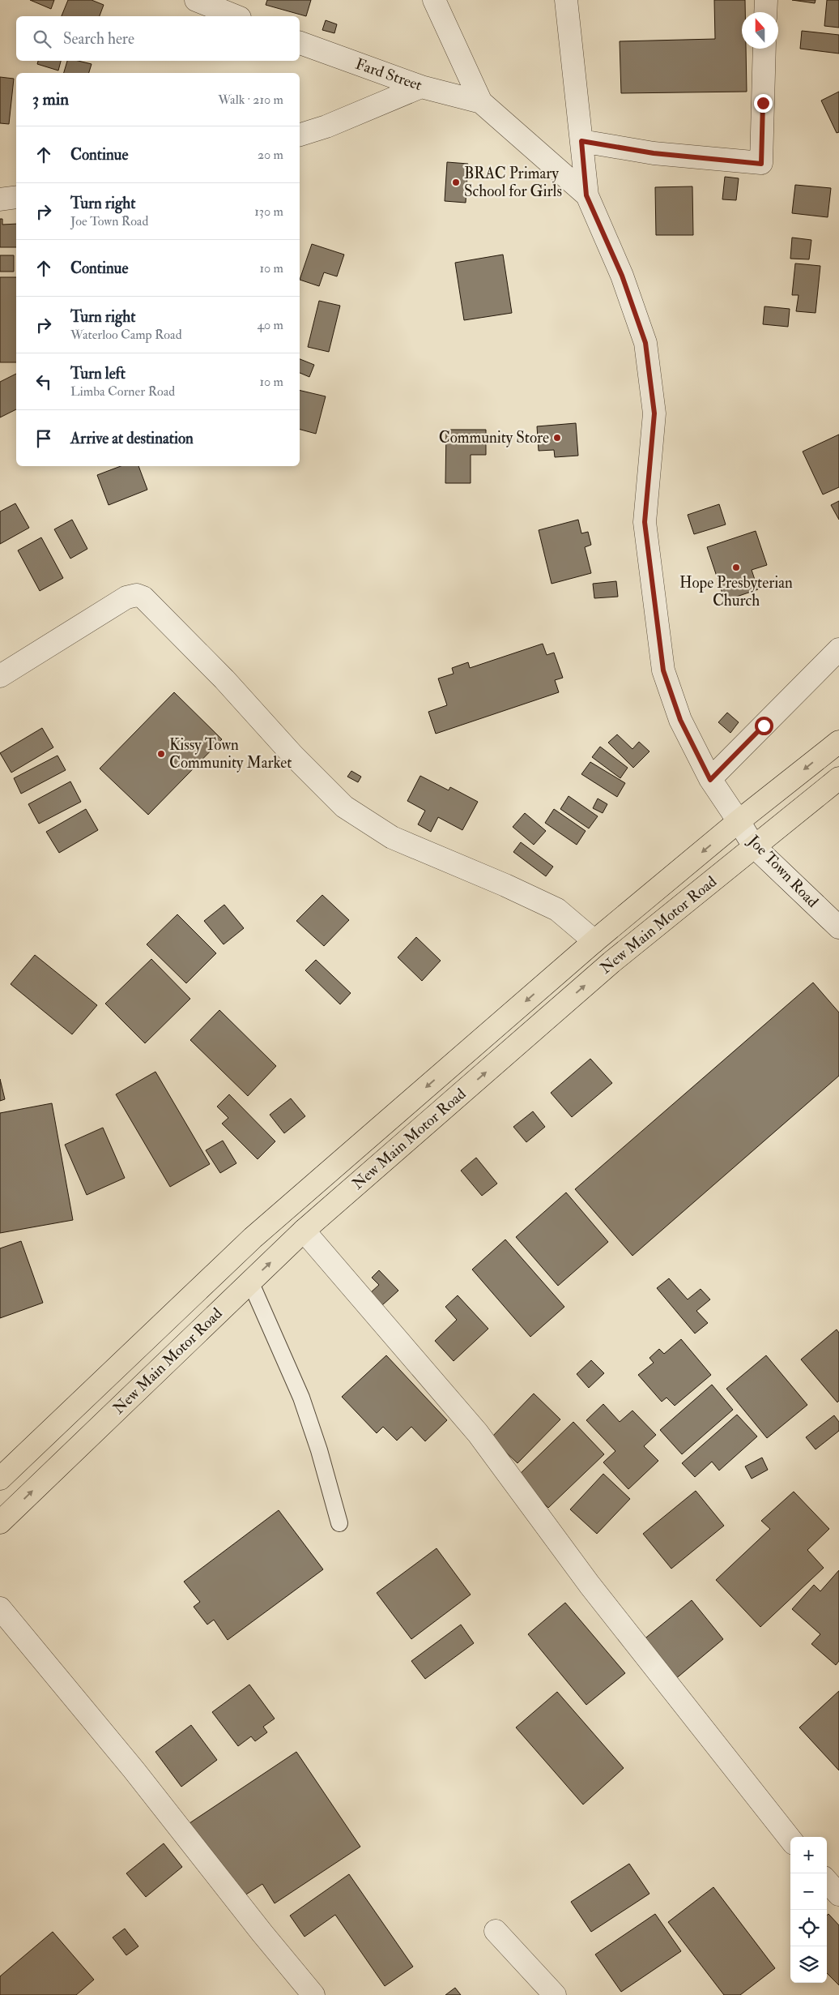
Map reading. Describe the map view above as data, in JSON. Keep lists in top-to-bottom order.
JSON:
{
  "streets": {
    "highway": ["New Main Motor Road"],
    "street": ["Fard Street", "Joe Town Road"]
  },
  "crossings": [
    ["Fard Street", "Joe Town Road"],
    ["Joe Town Road", "New Main Motor Road"]
  ],
  "places": [
    "BRAC Primary School for Girls",
    "Community Store",
    "Hope Presbyterian Church",
    "Kissy Town Community Market"
  ],
  "north": "top",
  "page": {
    "search": "Search here",
    "heading": ["3 min", "Walk · 210 m"],
    "list": [
      ["Continue", "20 m"],
      ["Turn right", "Joe Town Road", "130 m"],
      ["Continue", "10 m"],
      ["Turn right", "Waterloo Camp Road", "40 m"],
      ["Turn left", "Limba Corner Road", "10 m"],
      "Arrive at destination"
    ],
    "map_buttons": ["+", "−"]
  }
}
